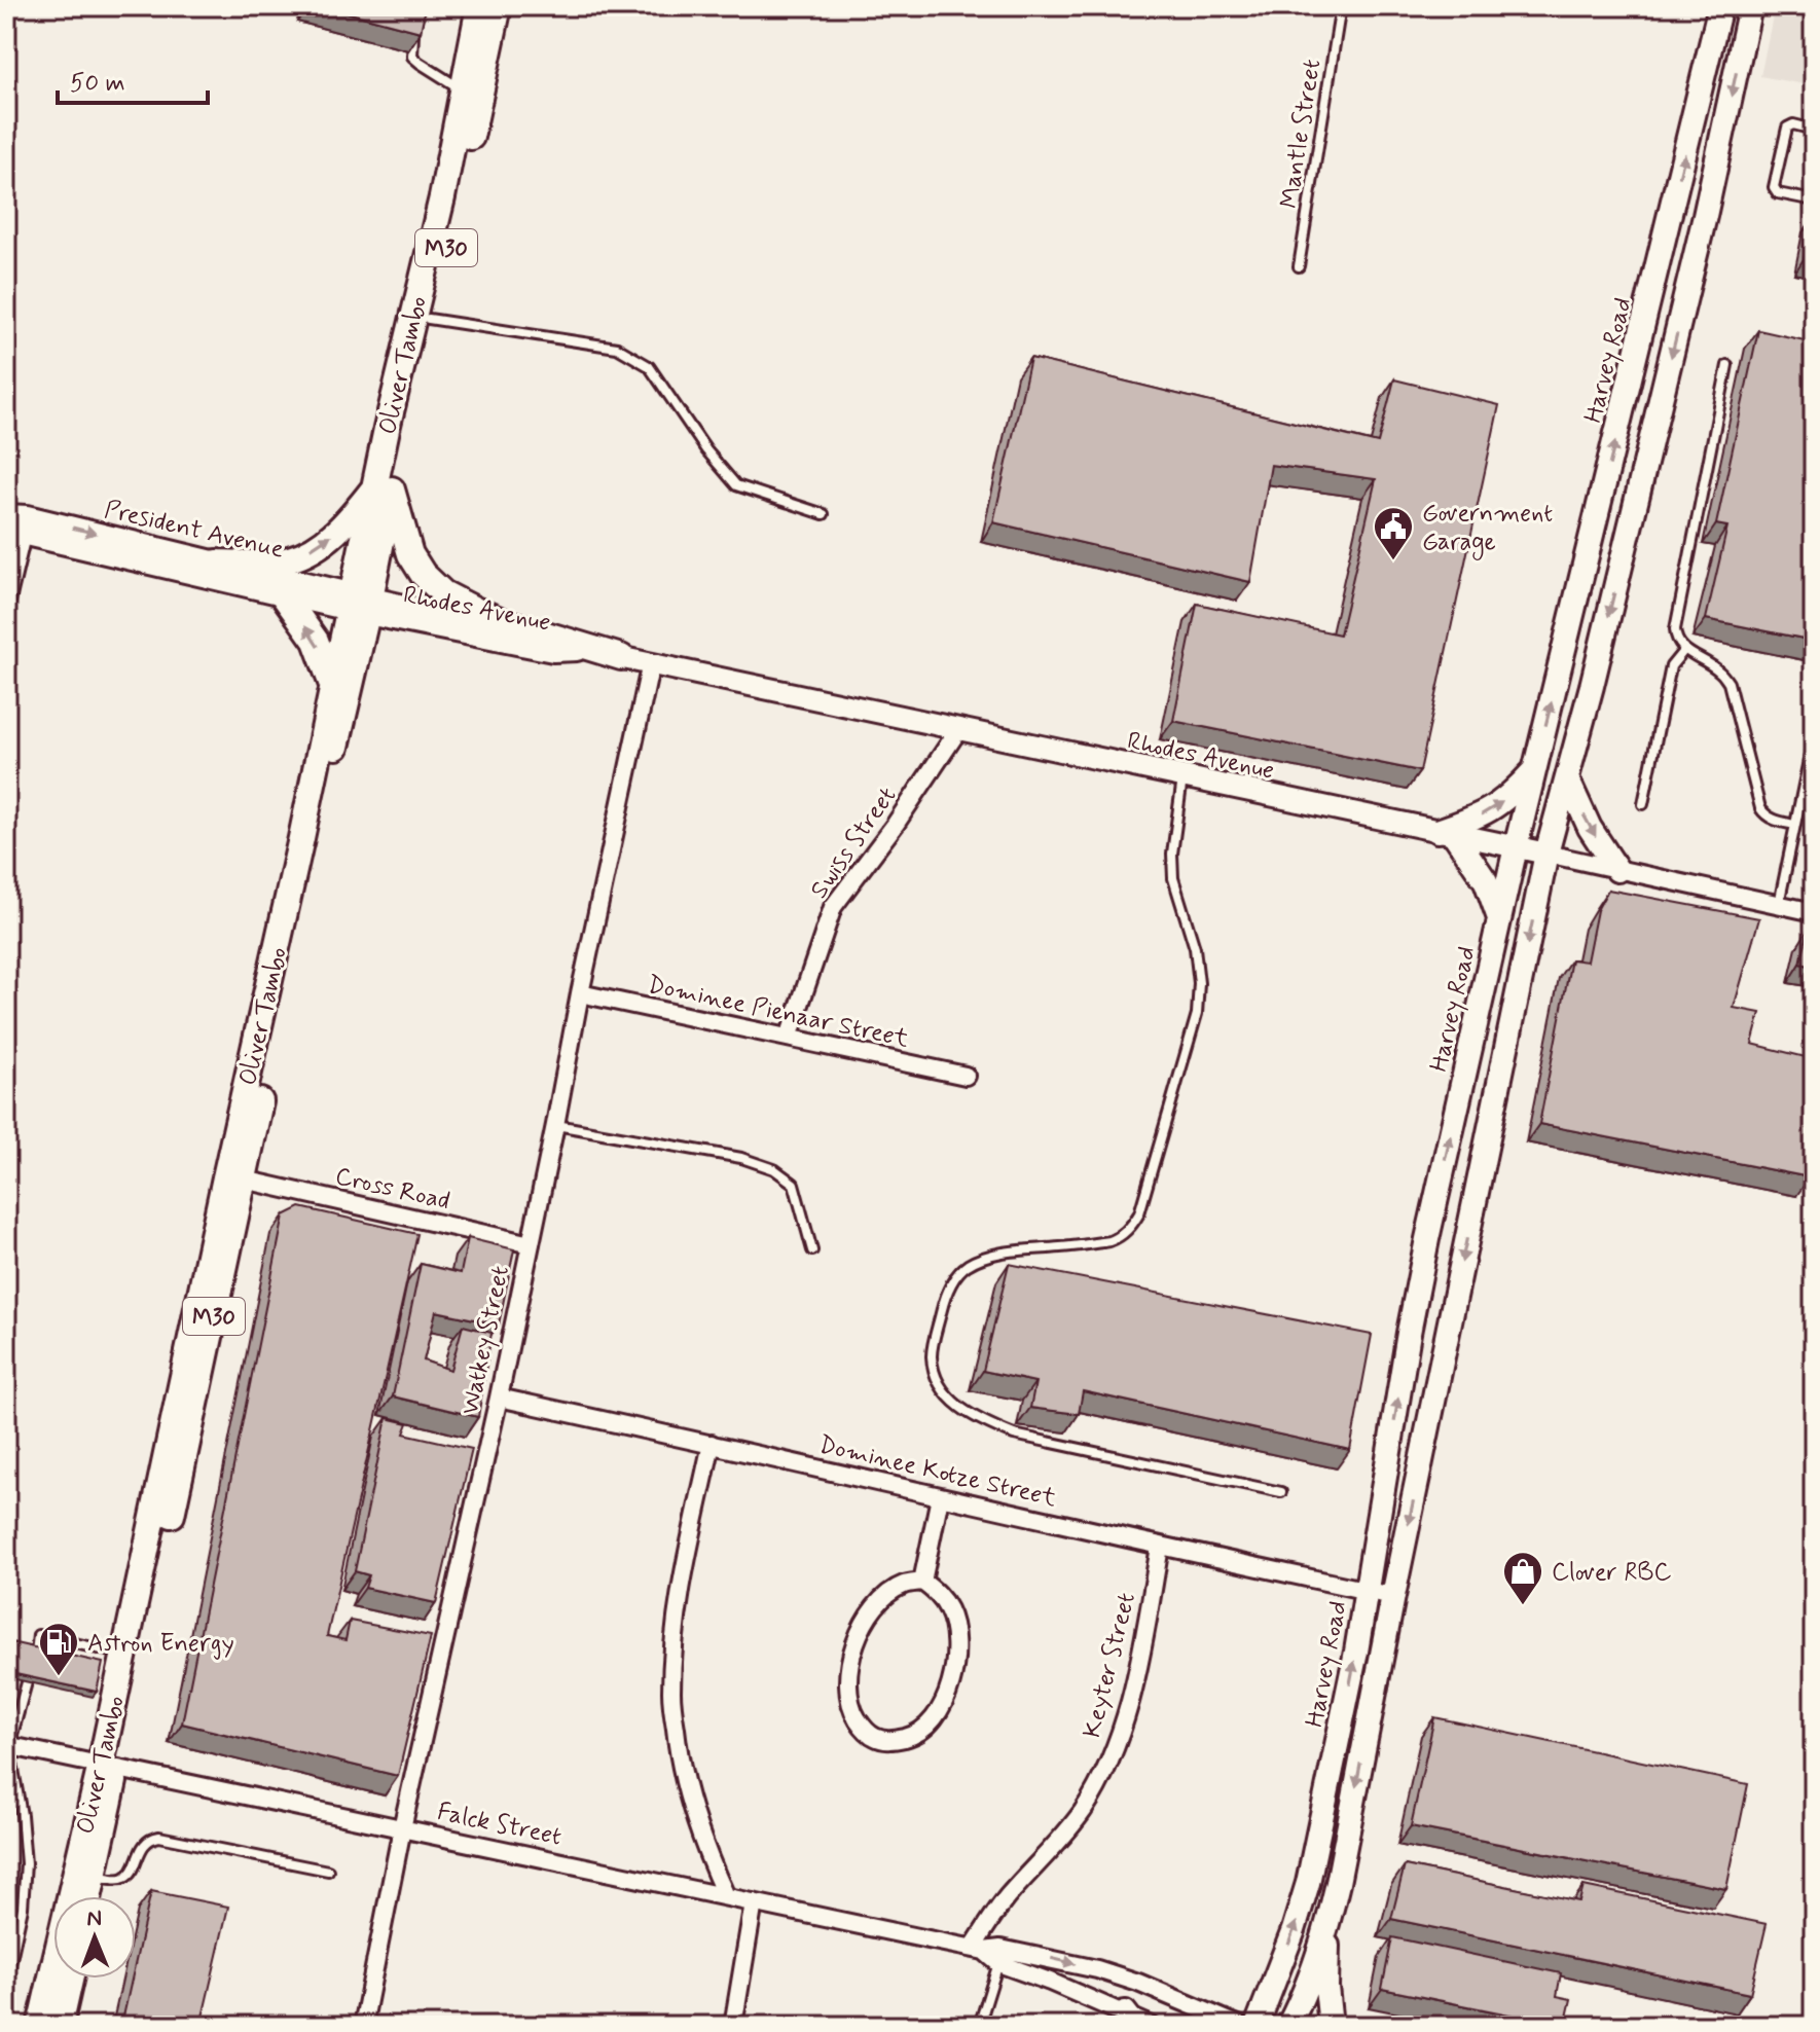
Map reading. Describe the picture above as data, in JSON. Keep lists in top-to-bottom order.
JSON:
{
  "streets": {
    "main road": ["M30", "Harvey Road", "Oliver Tambo"],
    "street": [
      "President Avenue",
      "Rhodes Avenue",
      "Swiss Street",
      "Dominee Pienaar Street",
      "Cross Road",
      "Watkey Street",
      "Dominee Kotze Street",
      "Keyter Street",
      "Falck Street"
    ],
    "lane": ["Mantle Street"]
  },
  "crossings": [
    ["Harvey Road", "Rhodes Avenue"],
    ["Harvey Road", "Dominee Kotze Street"],
    ["Oliver Tambo", "President Avenue"],
    ["Oliver Tambo", "Rhodes Avenue"],
    ["Oliver Tambo", "Cross Road"],
    ["Oliver Tambo", "Falck Street"],
    ["President Avenue", "Rhodes Avenue"],
    ["Rhodes Avenue", "Swiss Street"],
    ["Rhodes Avenue", "Watkey Street"],
    ["Swiss Street", "Dominee Pienaar Street"],
    ["Dominee Pienaar Street", "Watkey Street"],
    ["Cross Road", "Watkey Street"],
    ["Watkey Street", "Dominee Kotze Street"],
    ["Watkey Street", "Falck Street"],
    ["Dominee Kotze Street", "Keyter Street"],
    ["Keyter Street", "Falck Street"]
  ],
  "places": {
    "public building": ["Government Garage"],
    "shop": ["Clover RBC"],
    "fuel station": ["Astron Energy"]
  },
  "scale_bar": "50 m",
  "north": "top"
}
